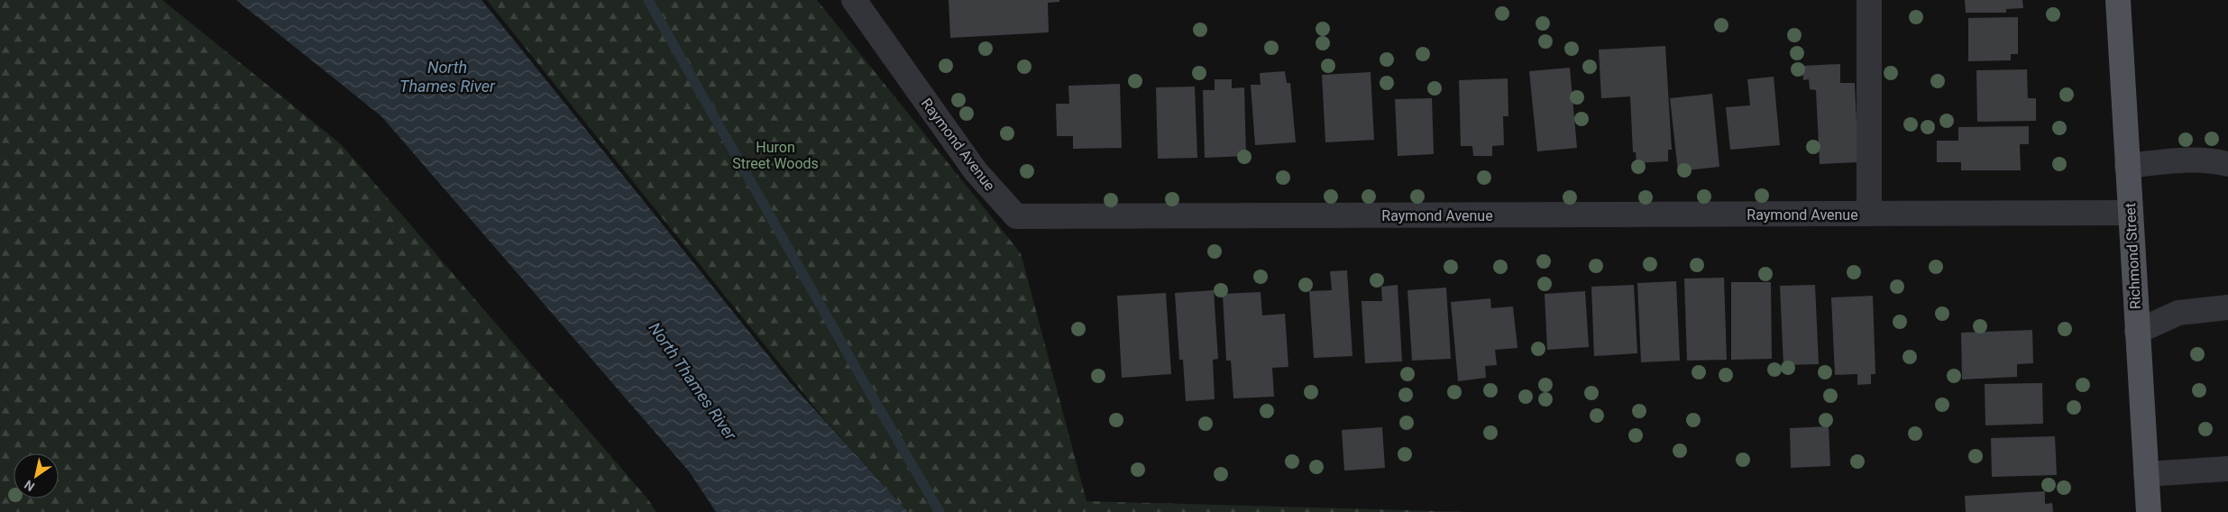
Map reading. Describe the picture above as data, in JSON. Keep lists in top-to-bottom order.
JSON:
{
  "streets": {
    "main road": ["Richmond Street"],
    "street": ["Raymond Avenue"]
  },
  "crossings": [
    ["Raymond Avenue", "Richmond Street"]
  ],
  "water": ["North Thames River"],
  "parks": ["Huron Street Woods"],
  "north": "bottom left"
}
